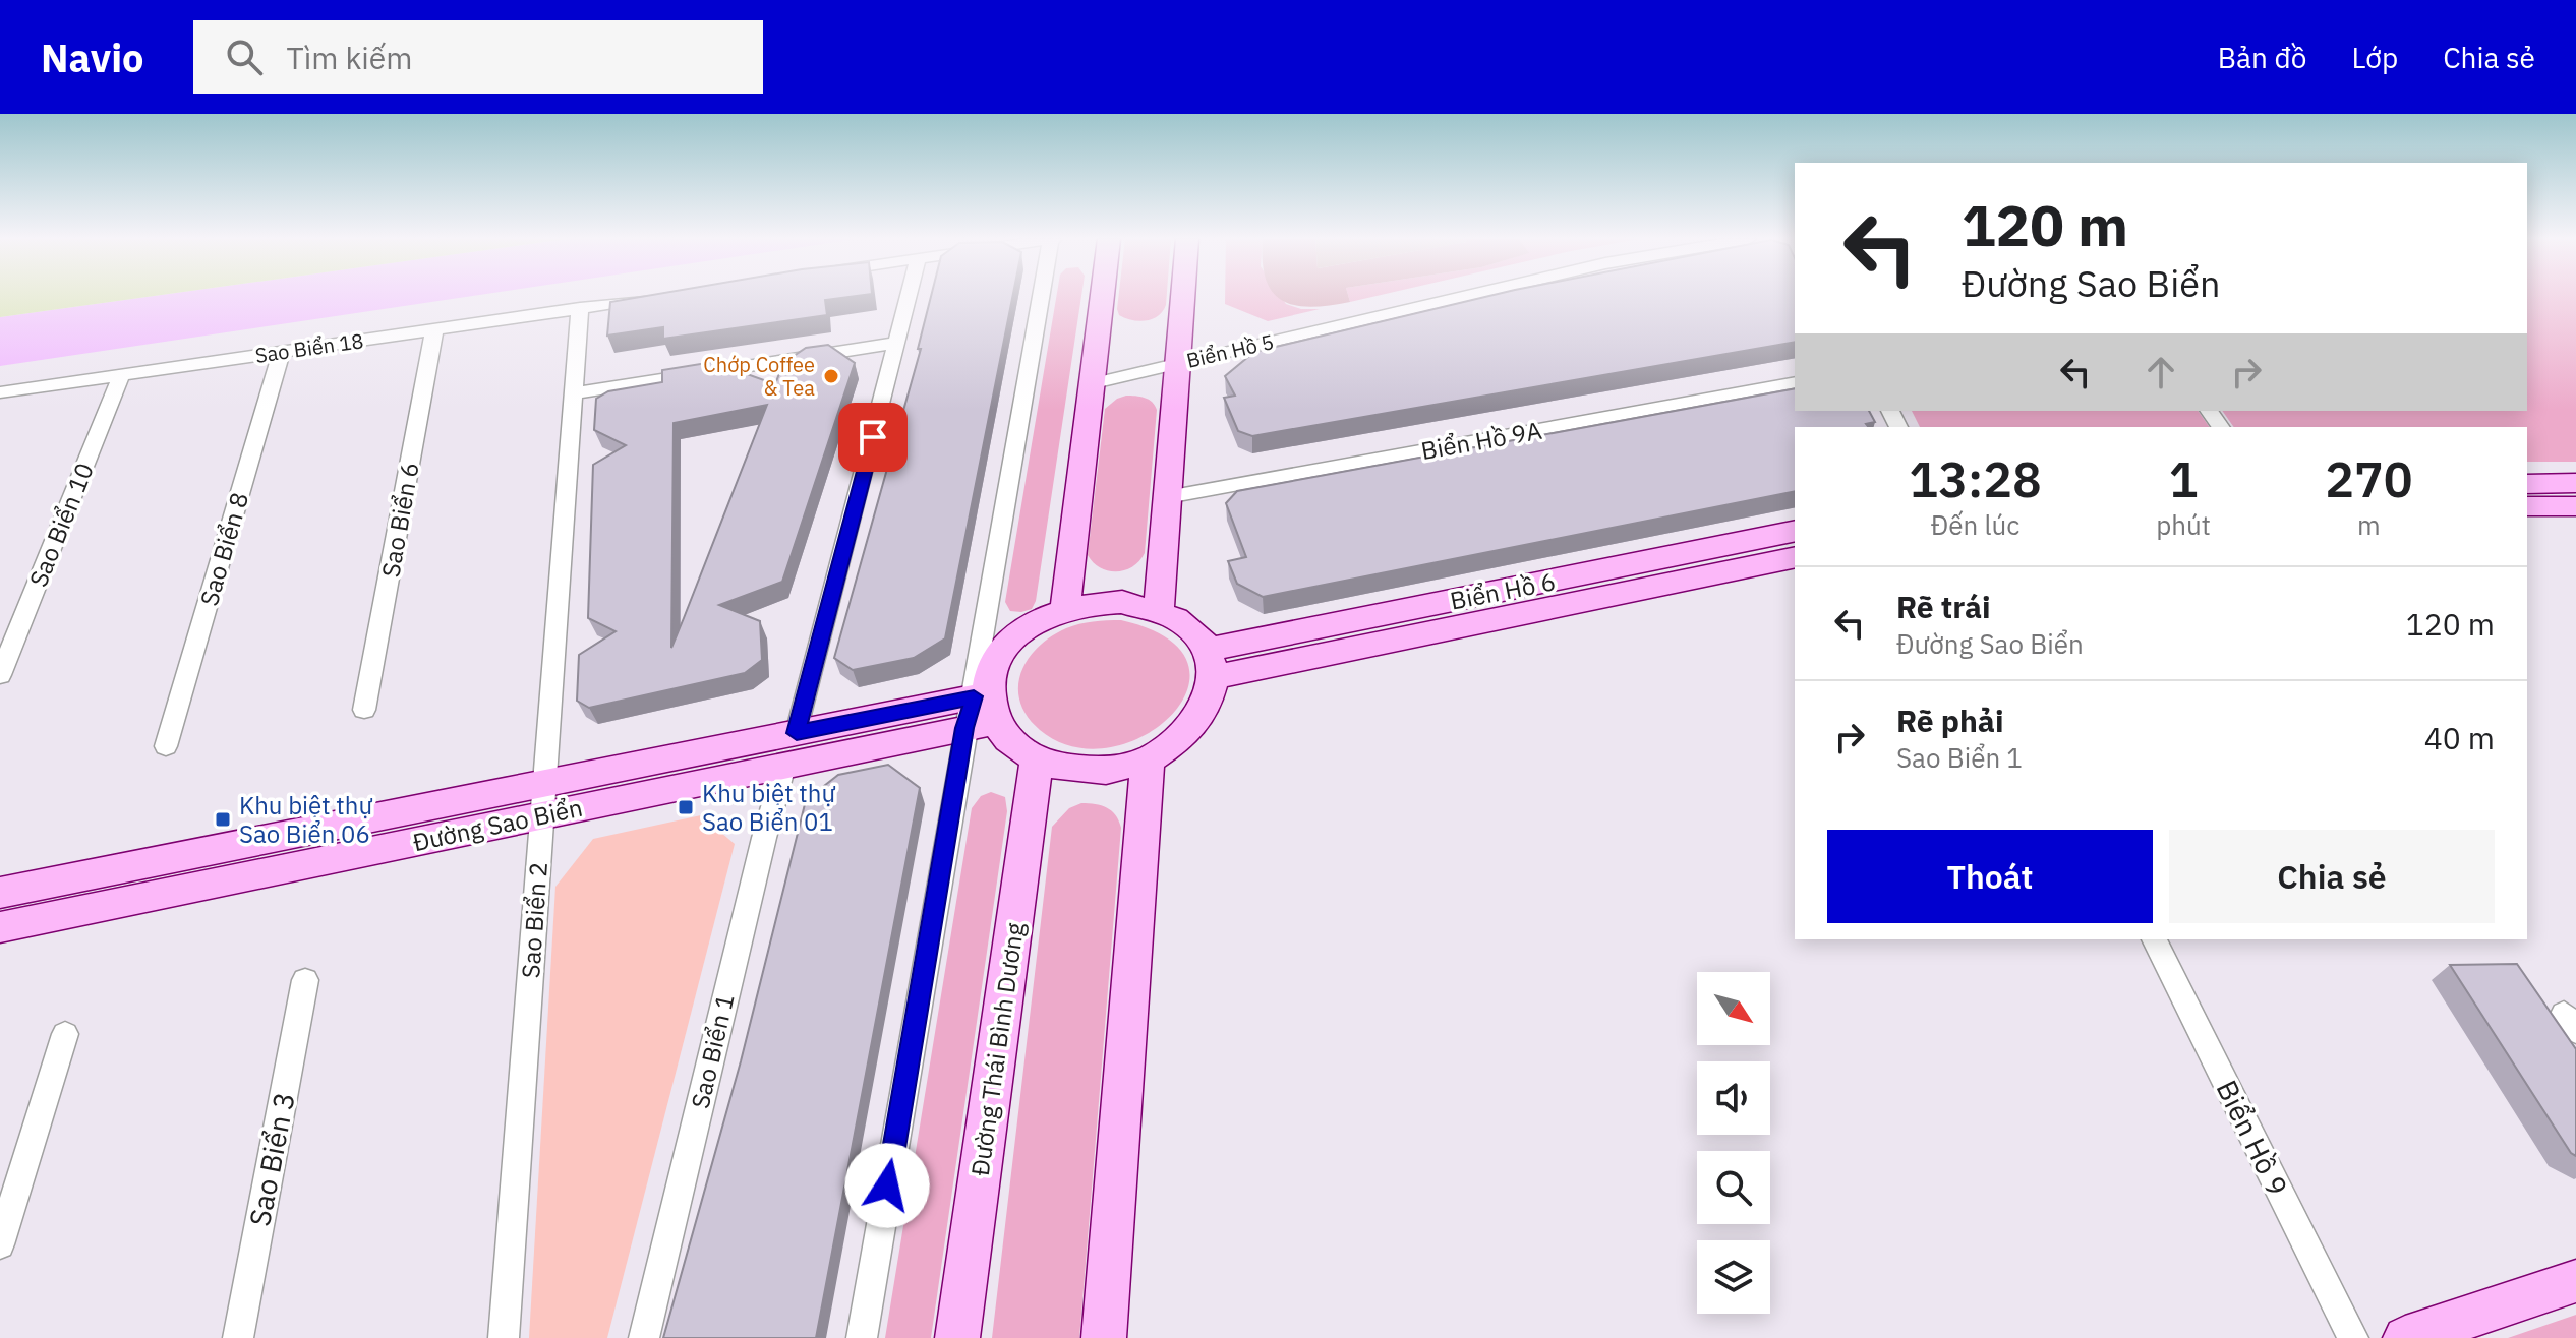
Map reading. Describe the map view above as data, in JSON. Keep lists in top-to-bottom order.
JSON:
{
  "streets": {
    "main road": ["Biển Hồ 6", "Đường Sao Biển", "Đường Thái Bình Dương"],
    "street": [
      "Sao Biển 18",
      "Biển Hồ 5",
      "Biển Hồ 9A",
      "Sao Biển 6",
      "Sao Biển 10",
      "Sao Biển 8",
      "Sao Biển 2",
      "Sao Biển 1",
      "Biển Hồ 9",
      "Sao Biển 3"
    ]
  },
  "crossings": [
    ["Sao Biển 18", "Sao Biển 6"],
    ["Sao Biển 18", "Sao Biển 10"],
    ["Sao Biển 18", "Sao Biển 8"],
    ["Sao Biển 18", "Sao Biển 2"],
    ["Biển Hồ 6", "Đường Sao Biển"],
    ["Biển Hồ 6", "Đường Thái Bình Dương"],
    ["Đường Sao Biển", "Sao Biển 2"],
    ["Đường Sao Biển", "Đường Thái Bình Dương"],
    ["Đường Sao Biển", "Sao Biển 1"]
  ],
  "places": {
    "other": ["Chớp Coffee & Tea"],
    "transit": ["Khu biệt thự Sao Biển 01", "Khu biệt thự Sao Biển 06"]
  },
  "north": "bottom right",
  "page": {
    "header": "Navio",
    "search": "Tìm kiếm",
    "nav": ["Bản đồ", "Lớp", "Chia sẻ"],
    "turn": ["120 m", "Đường Sao Biển"],
    "eta": [
      "13:28",
      "Đến lúc",
      "1",
      "phút",
      "270",
      "m"
    ],
    "list": [
      {
        "name": "Rẽ trái",
        "note": "Đường Sao Biển",
        "value": "120 m"
      },
      {
        "name": "Rẽ phải",
        "note": "Sao Biển 1",
        "value": "40 m"
      }
    ],
    "buttons": ["Thoát", "Chia sẻ"]
  }
}
